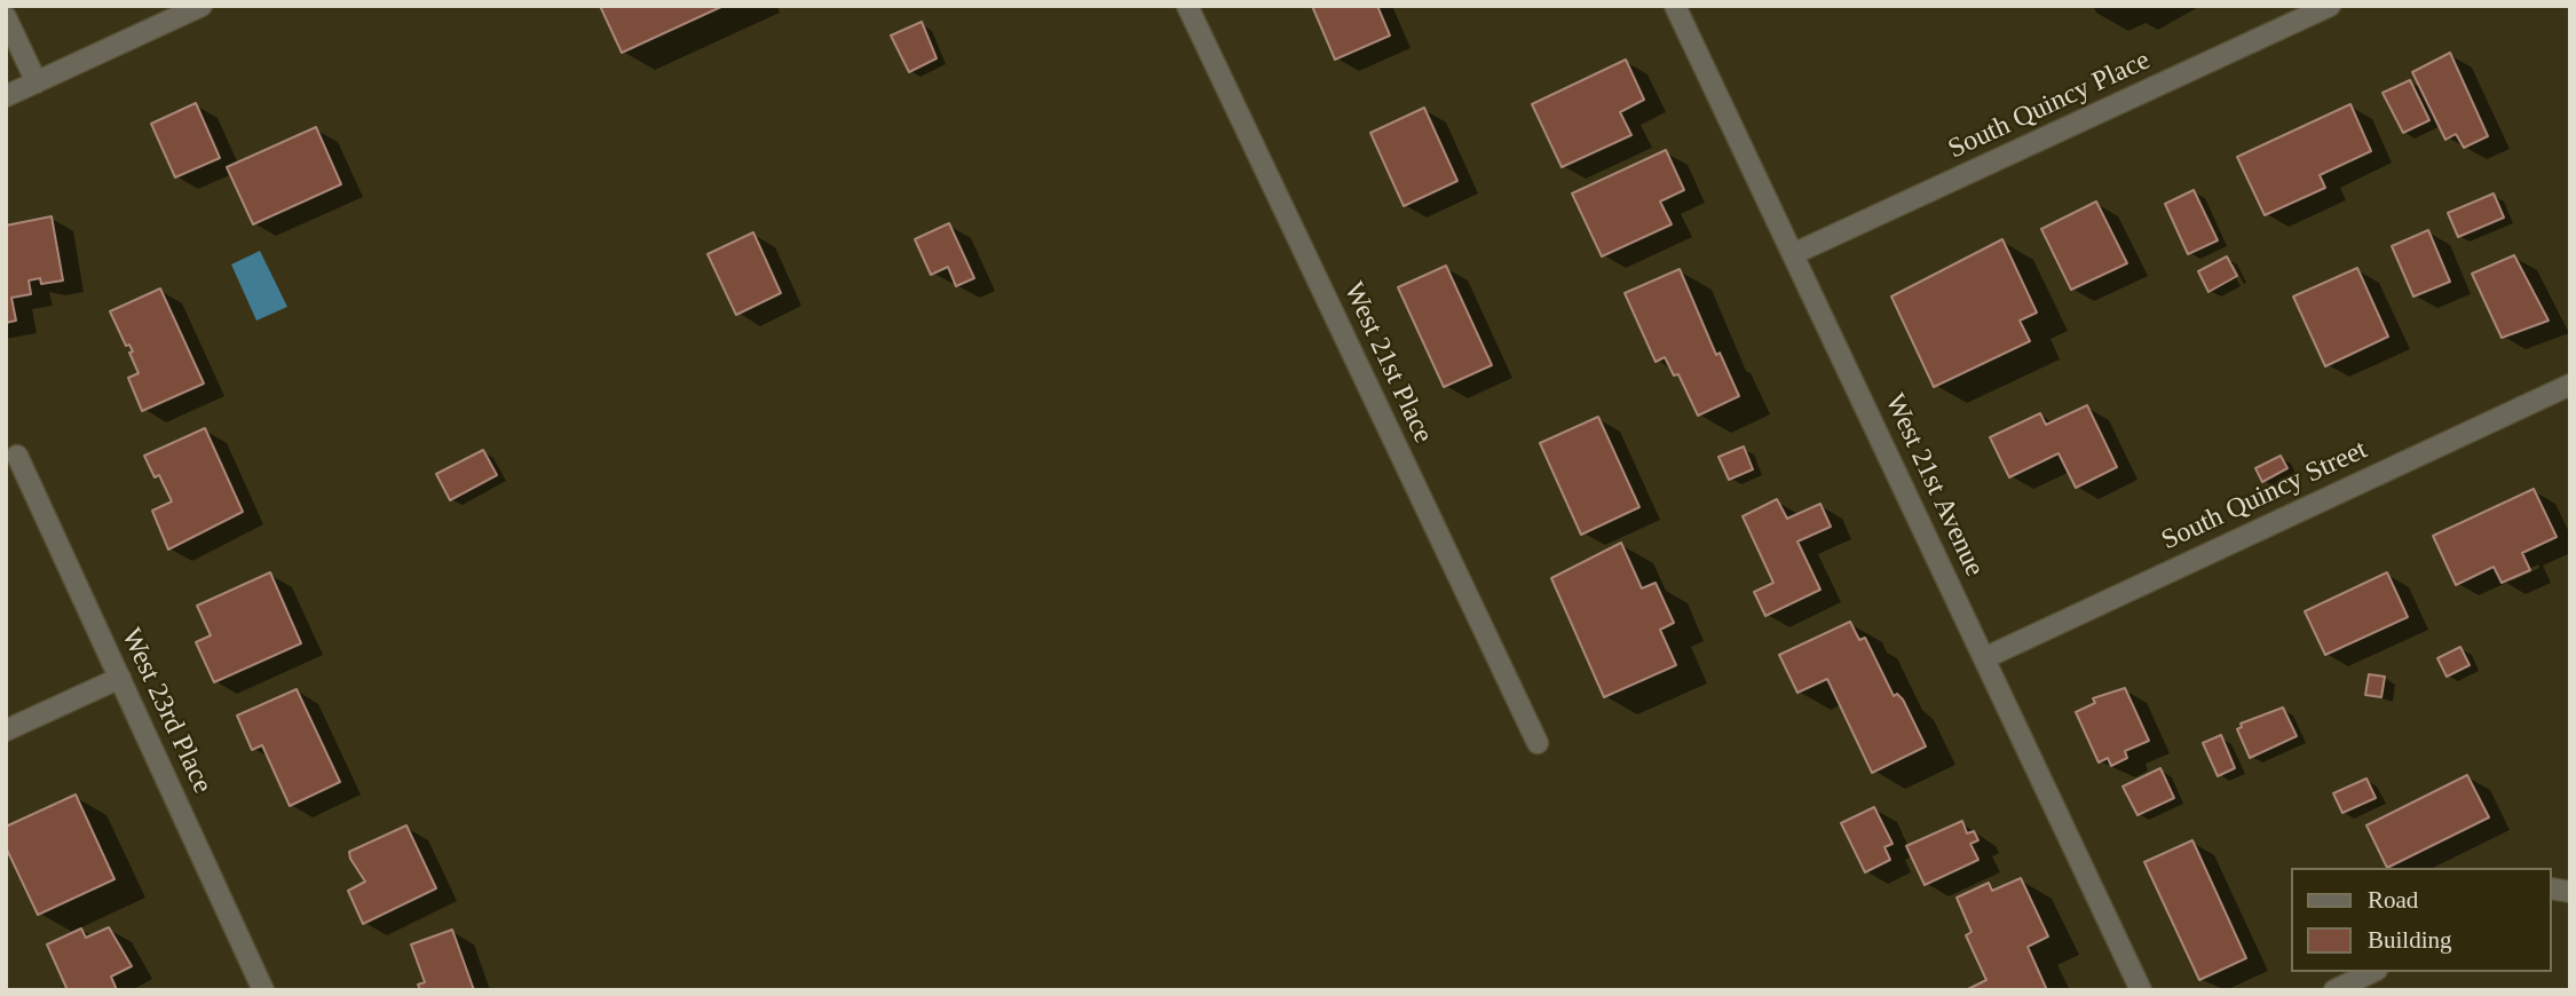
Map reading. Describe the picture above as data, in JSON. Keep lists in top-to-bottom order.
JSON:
{
  "streets": {
    "street": [
      "South Quincy Place",
      "West 21st Place",
      "West 21st Avenue",
      "South Quincy Street",
      "West 23rd Place"
    ]
  },
  "crossings": [
    ["South Quincy Place", "West 21st Avenue"],
    ["West 21st Avenue", "South Quincy Street"]
  ],
  "legend": ["Road", "Building"]
}
